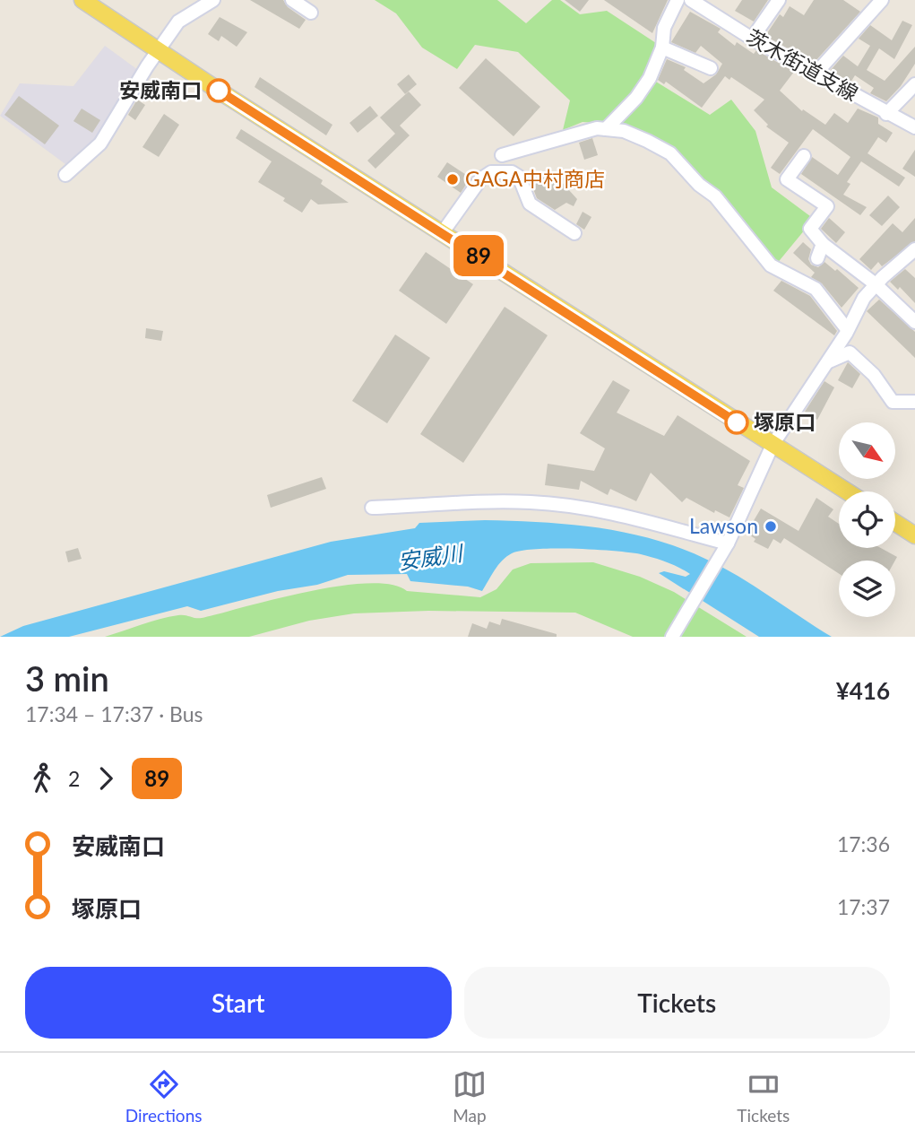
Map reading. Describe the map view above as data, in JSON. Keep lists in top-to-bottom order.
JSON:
{
  "streets": {
    "street": ["茨木街道支線"]
  },
  "water": ["安威川"],
  "places": [
    "安威南口",
    "GAGA中村商店",
    "塚原口",
    "Lawson"
  ],
  "lines": ["bus line 89"],
  "north": "bottom right",
  "page": {
    "on_map": "89",
    "heading": ["3 min", "17:34 – 17:37 · Bus", "¥416"],
    "legs": ["2", "89"],
    "list": [
      {
        "name": "安威南口",
        "value": "17:36"
      },
      {
        "name": "塚原口",
        "value": "17:37"
      }
    ],
    "buttons": ["Start", "Tickets"],
    "tabs": ["Directions", "Map", "Tickets"]
  }
}
